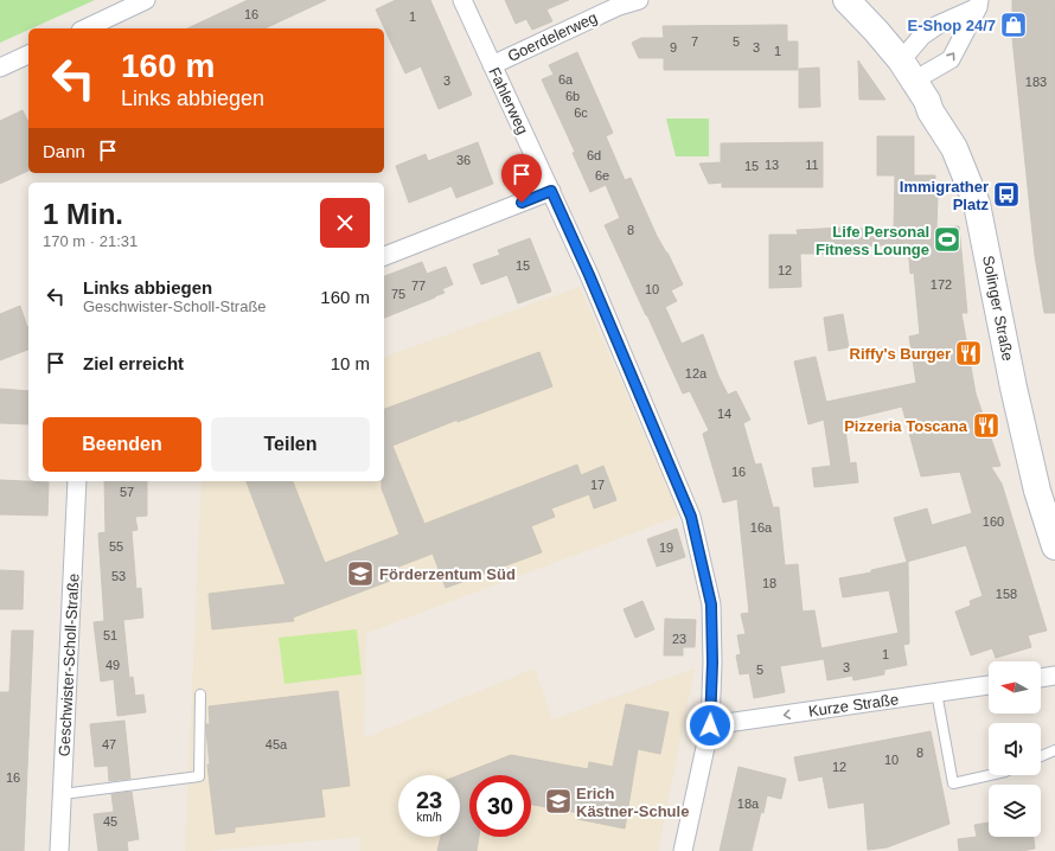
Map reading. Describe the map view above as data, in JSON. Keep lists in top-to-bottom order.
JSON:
{
  "streets": {
    "main road": ["Solinger Straße"],
    "street": [
      "Goerdelerweg",
      "Fahlerweg",
      "Geschwister-Scholl-Straße",
      "Kurze Straße"
    ]
  },
  "crossings": [
    ["Goerdelerweg", "Fahlerweg"],
    ["Fahlerweg", "Kurze Straße"]
  ],
  "one_way": ["Kurze Straße"],
  "places": {
    "shop": ["E-Shop 24/7"],
    "bus stop": ["Immigrather Platz"],
    "sports": ["Life Personal Fitness Lounge"],
    "restaurant": ["Riffy's Burger", "Pizzeria Toscana"],
    "school or university": ["Förderzentum Süd", "Erich Kästner-Schule"]
  },
  "house_numbers": [
    "16",
    "1",
    "7",
    "5",
    "9",
    "3",
    "1",
    "6a",
    "3",
    "183",
    "6b",
    "6c",
    "6d",
    "36",
    "13",
    "11",
    "15",
    "6e",
    "8",
    "15",
    "12",
    "172",
    "77",
    "10",
    "75",
    "12a",
    "14",
    "16",
    "17",
    "57",
    "160",
    "16a",
    "55",
    "19",
    "53",
    "18",
    "158",
    "51",
    "23",
    "1",
    "49",
    "3",
    "5",
    "47",
    "45a",
    "8",
    "10",
    "12",
    "16",
    "18a",
    "45"
  ],
  "north": "left",
  "page": {
    "turn": ["160 m", "Links abbiegen"],
    "then": "Dann",
    "heading": ["1 Min.", "170 m · 21:31"],
    "list": [
      {
        "name": "Links abbiegen",
        "note": "Geschwister-Scholl-Straße",
        "value": "160 m"
      },
      {
        "name": "Ziel erreicht",
        "value": "10 m"
      }
    ],
    "buttons": ["Beenden", "Teilen"],
    "speed": "23 km/h",
    "limit": "30"
  }
}
